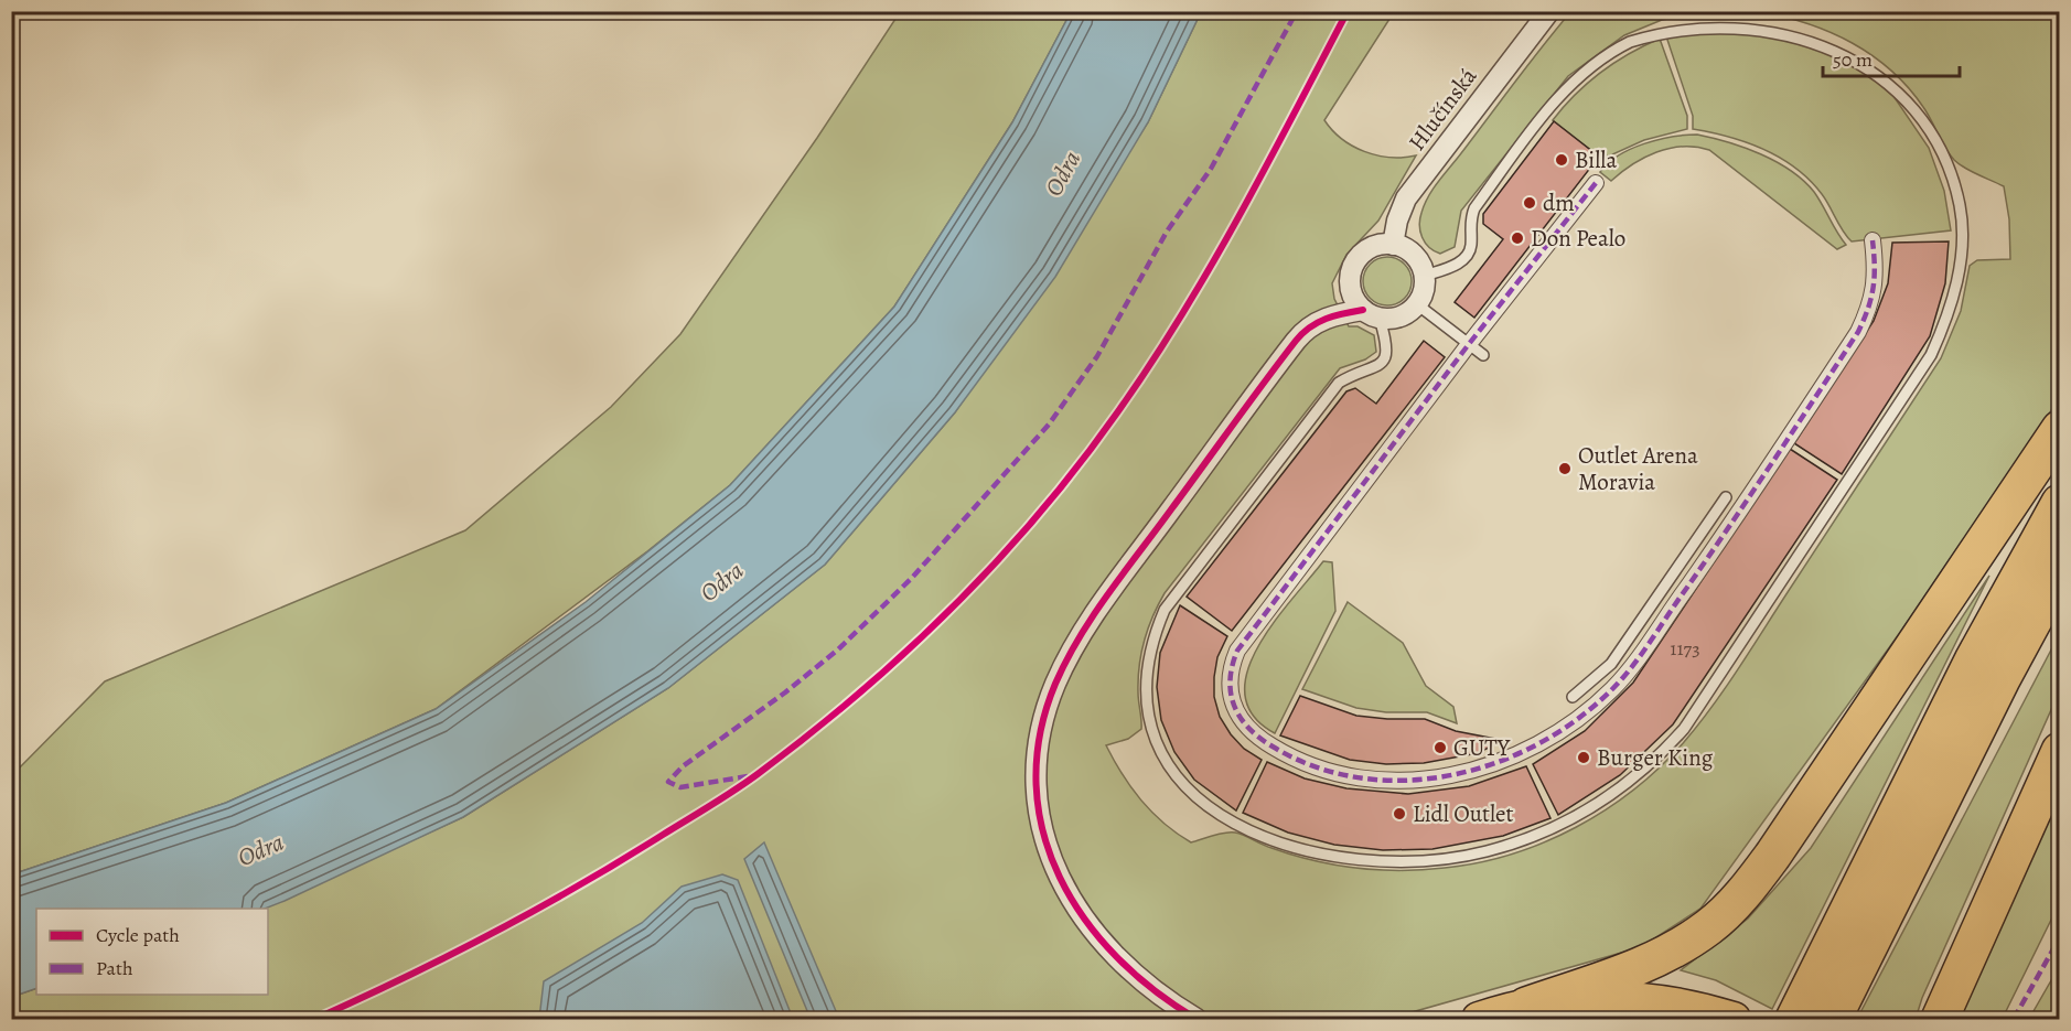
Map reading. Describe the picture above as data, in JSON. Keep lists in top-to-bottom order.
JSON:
{
  "streets": {
    "street": ["Hlučínská"]
  },
  "water": ["Odra"],
  "places": [
    "Billa",
    "dm",
    "Don Pealo",
    "Outlet Arena Moravia",
    "GUTY",
    "Burger King",
    "Lidl Outlet"
  ],
  "house_numbers": ["1173"],
  "legend": ["Cycle path", "Path"],
  "scale_bar": "50 m"
}
